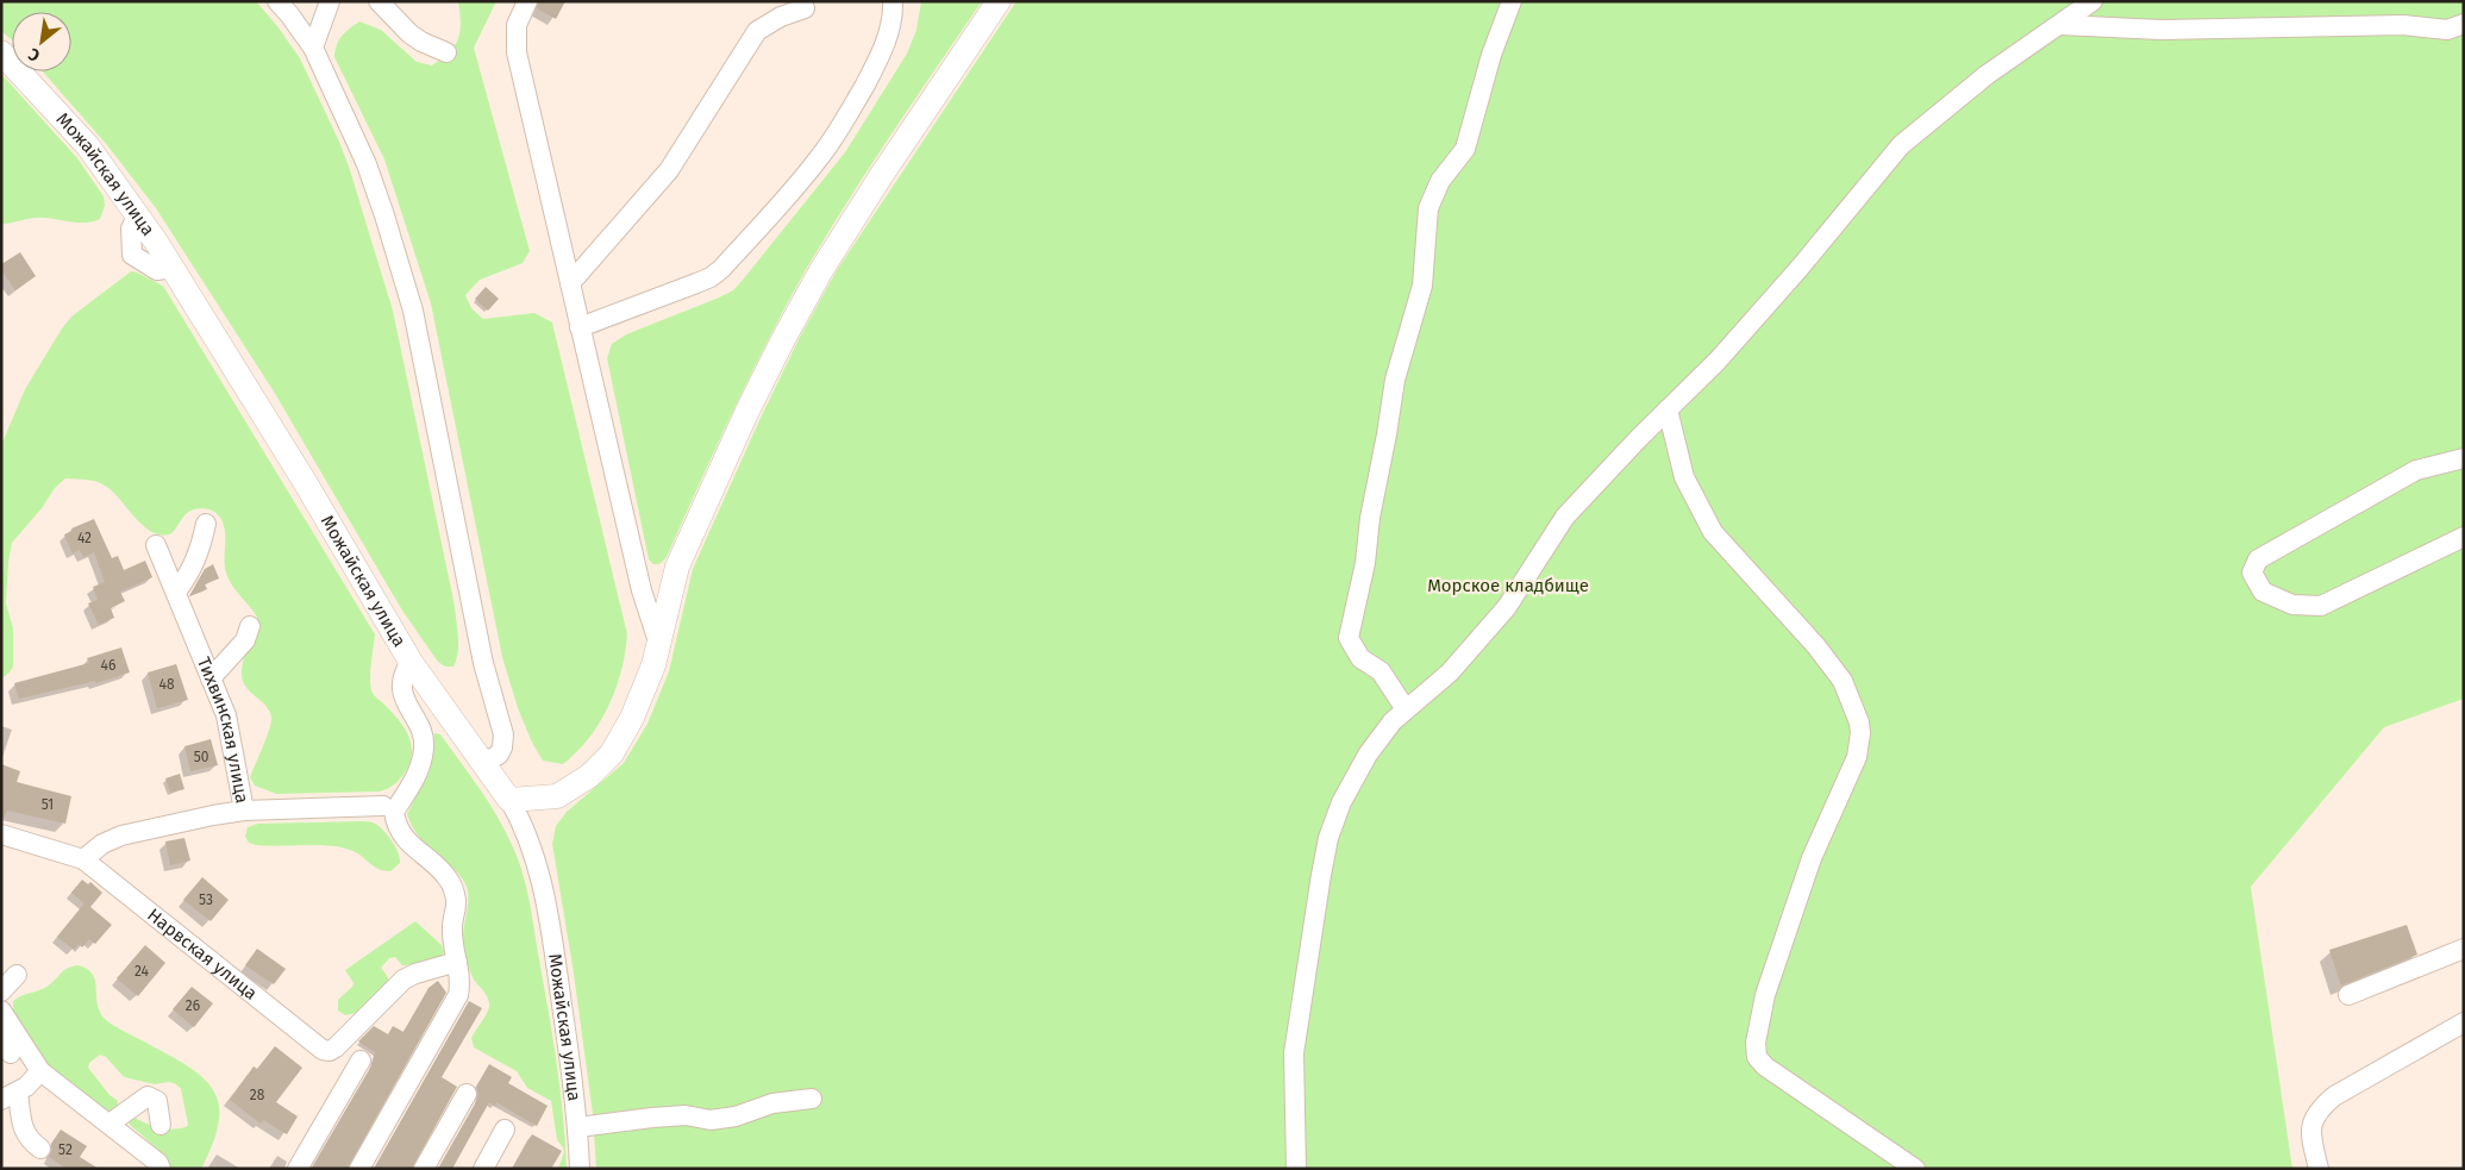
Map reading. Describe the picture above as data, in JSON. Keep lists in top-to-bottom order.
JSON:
{
  "streets": {
    "main road": ["Можайская улица"],
    "street": ["Тихвинская улица", "Нарвская улица"]
  },
  "crossings": [
    ["Тихвинская улица", "Нарвская улица"]
  ],
  "parks": ["Морское кладбище"],
  "house_numbers": [
    "42",
    "46",
    "48",
    "50",
    "51",
    "53",
    "24",
    "26",
    "28",
    "52"
  ],
  "north": "bottom left"
}
